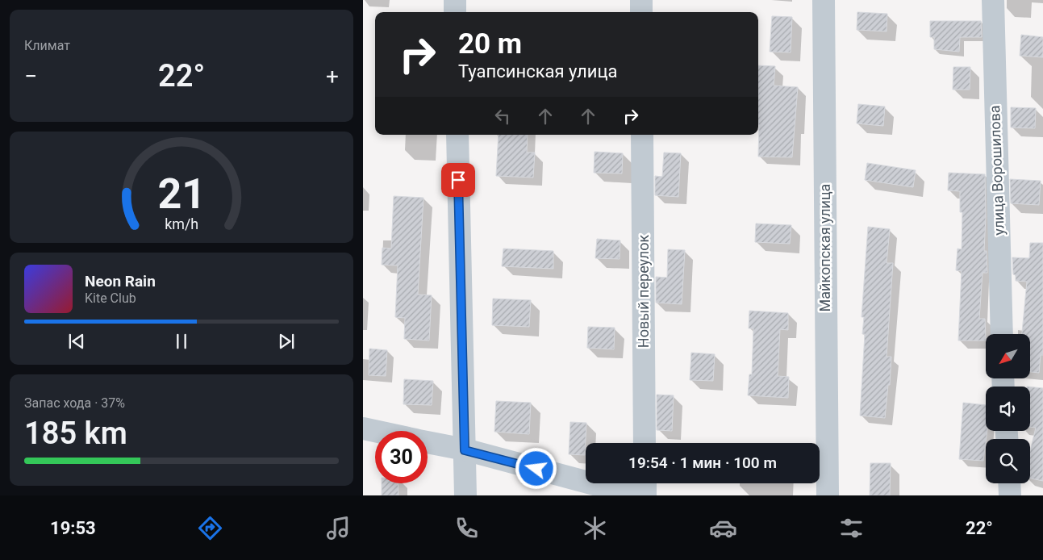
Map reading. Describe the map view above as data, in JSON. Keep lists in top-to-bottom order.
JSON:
{
  "streets": {
    "street": ["улица Ворошилова", "Майкопская улица", "Новый переулок"]
  },
  "north": "bottom left",
  "page": {
    "tile": [
      "Климат",
      ["Запас хода · 37%", "185 km"]
    ],
    "turn": ["20 m", "Туапсинская улица"],
    "heat": ["−", "22°", "+"],
    "song": ["Neon Rain", "Kite Club"],
    "limit": "30",
    "trip": "19:54 · 1 мин · 100 m",
    "tabs": ["19:53", "22°"],
    "gauge": ["21", "km/h"]
  }
}
